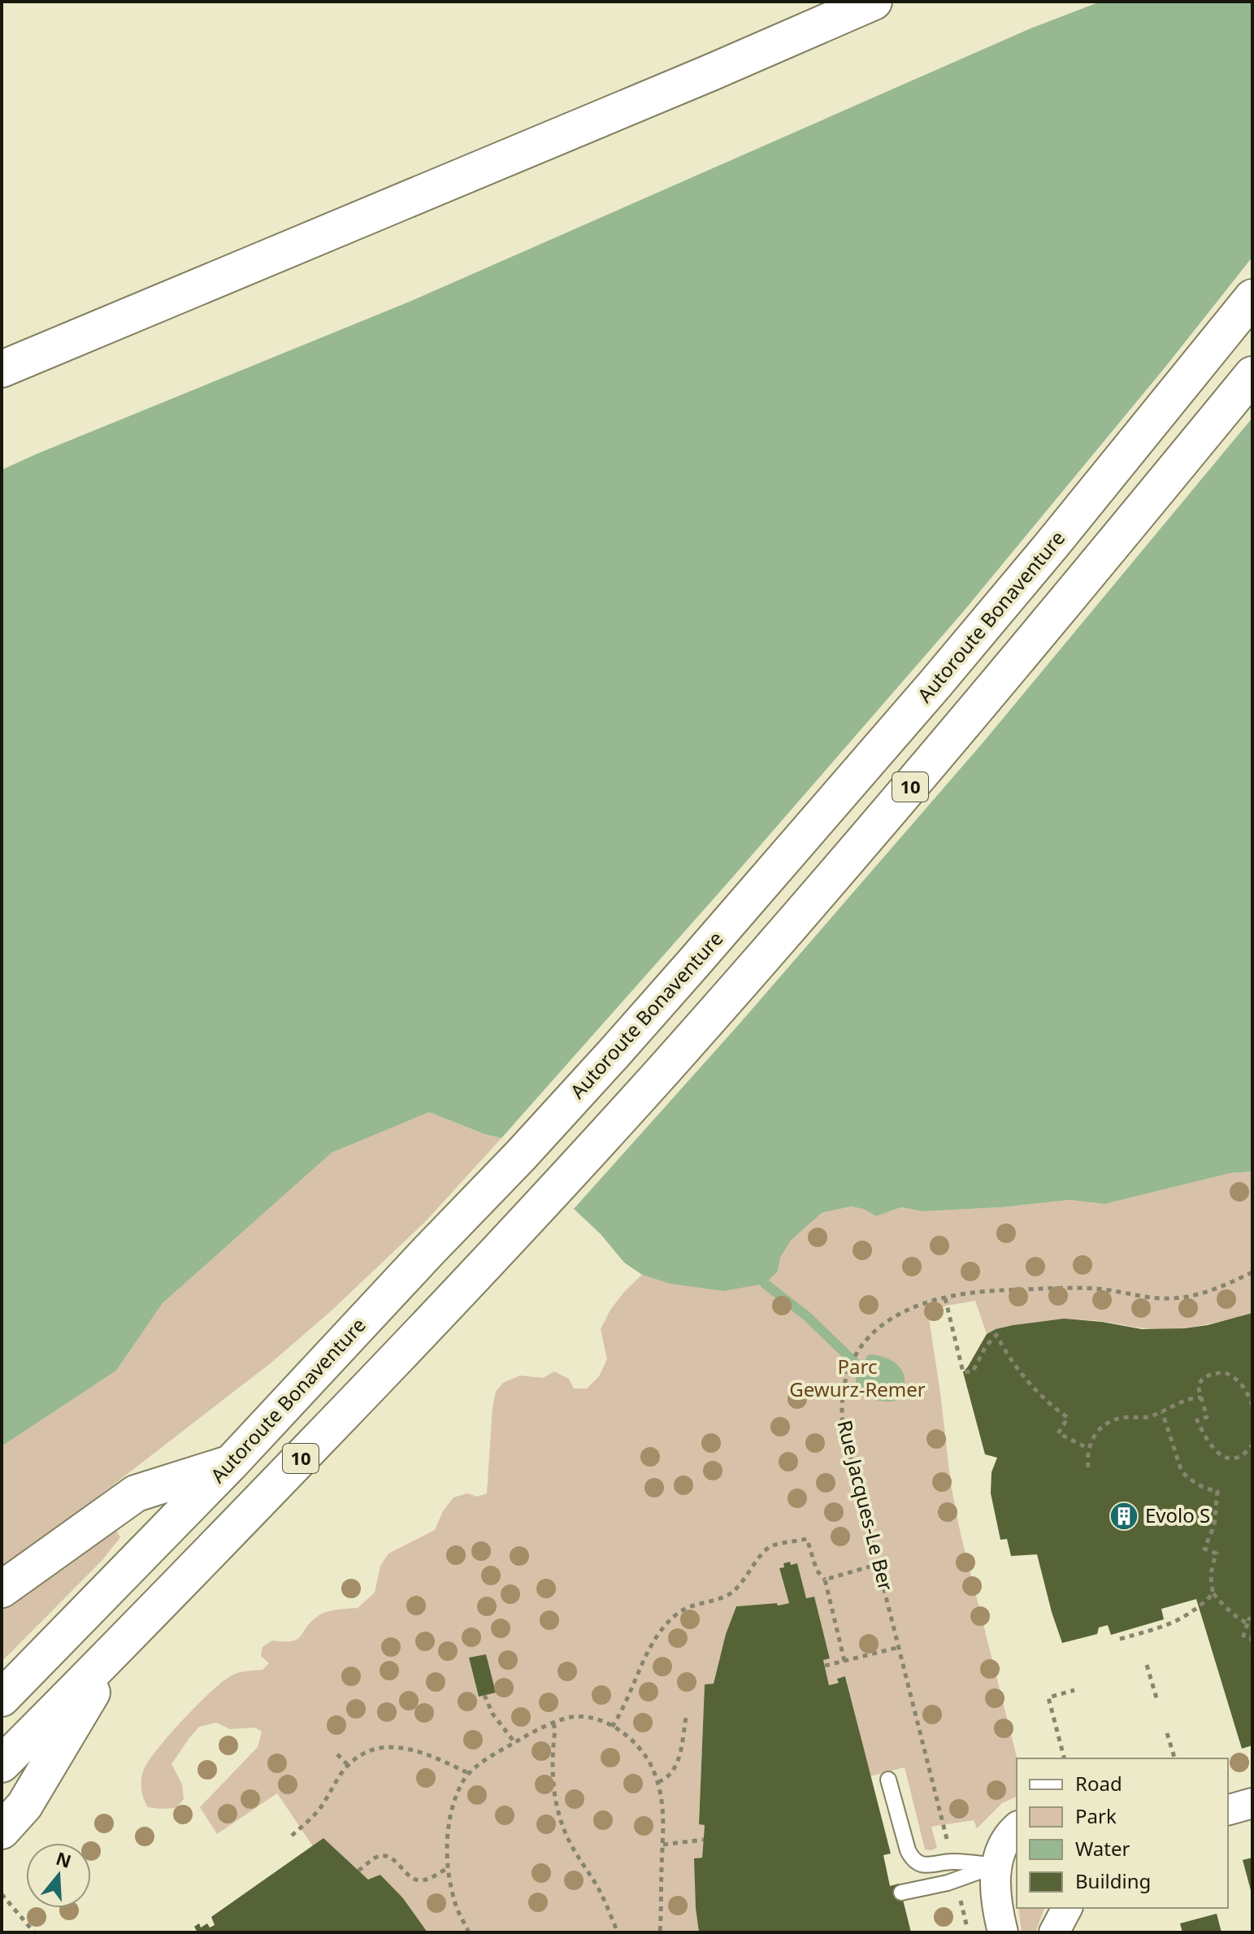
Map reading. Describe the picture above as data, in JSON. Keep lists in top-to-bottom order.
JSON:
{
  "streets": {
    "highway": ["Autoroute Bonaventure", "10"],
    "path": ["Rue Jacques-Le Ber"]
  },
  "parks": ["Parc Gewurz-Remer"],
  "places": {
    "building": ["Evolo S"]
  },
  "legend": [
    "Road",
    "Park",
    "Water",
    "Building"
  ],
  "north": "top"
}
